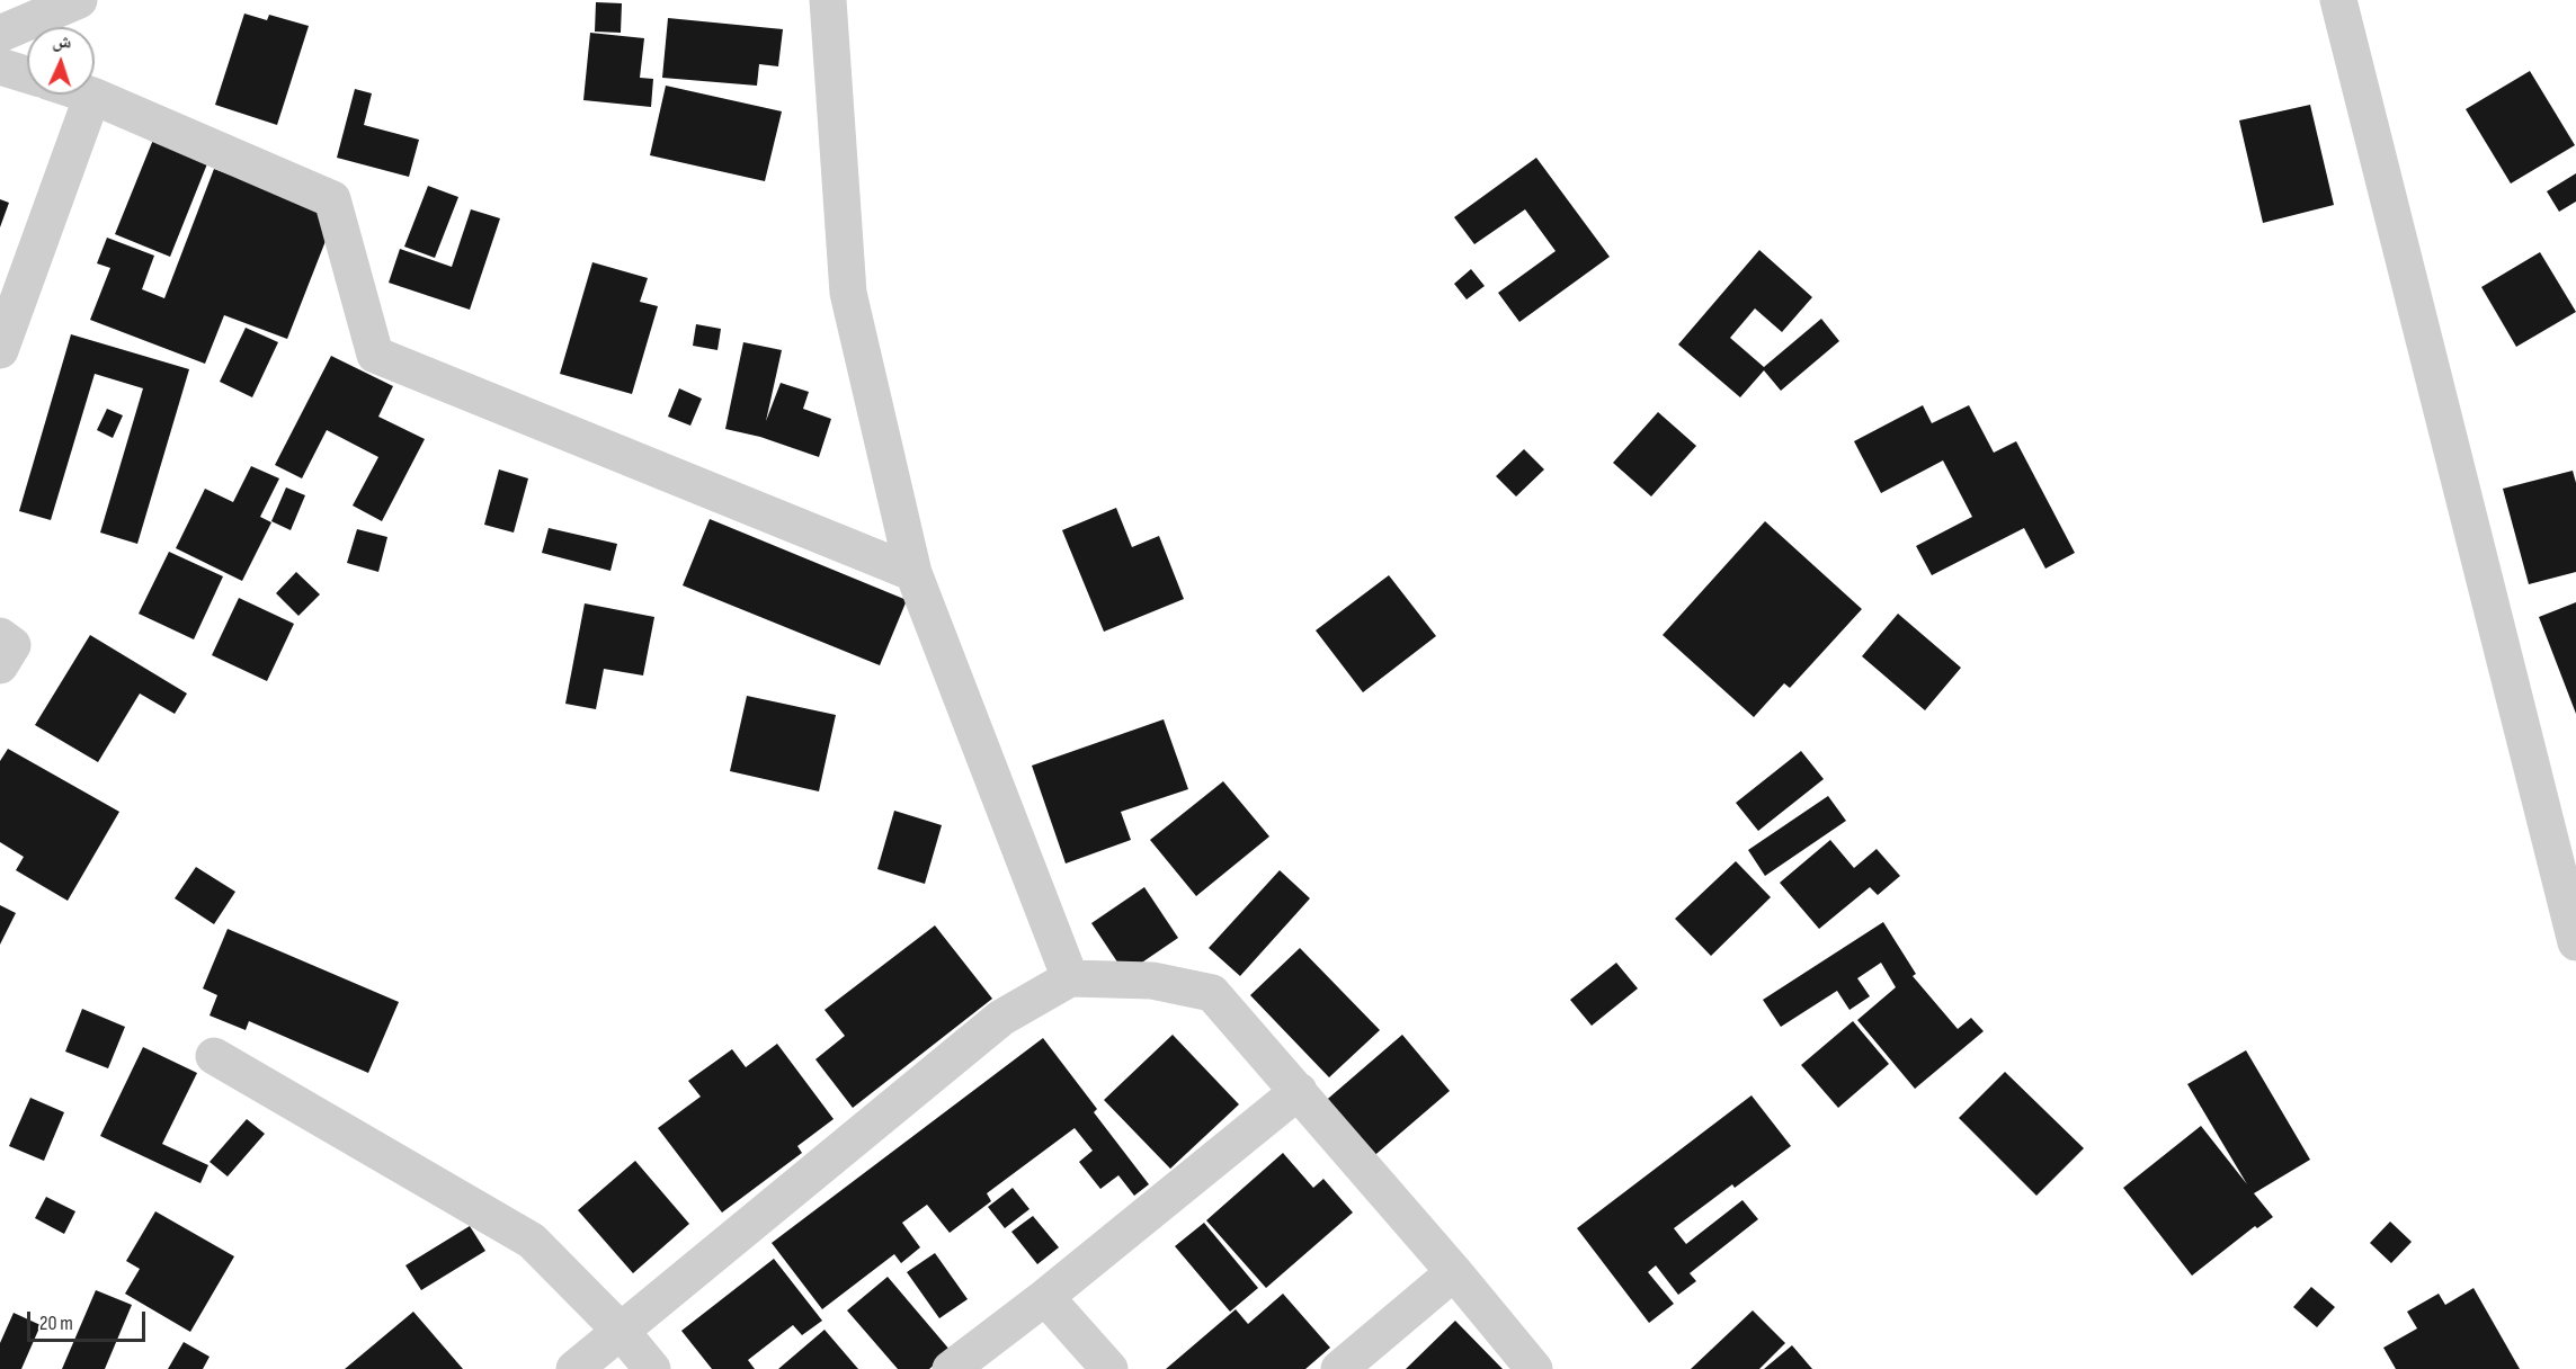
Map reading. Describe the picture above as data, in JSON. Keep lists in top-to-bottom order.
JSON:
{
  "scale_bar": "20 m",
  "north": "top"
}
